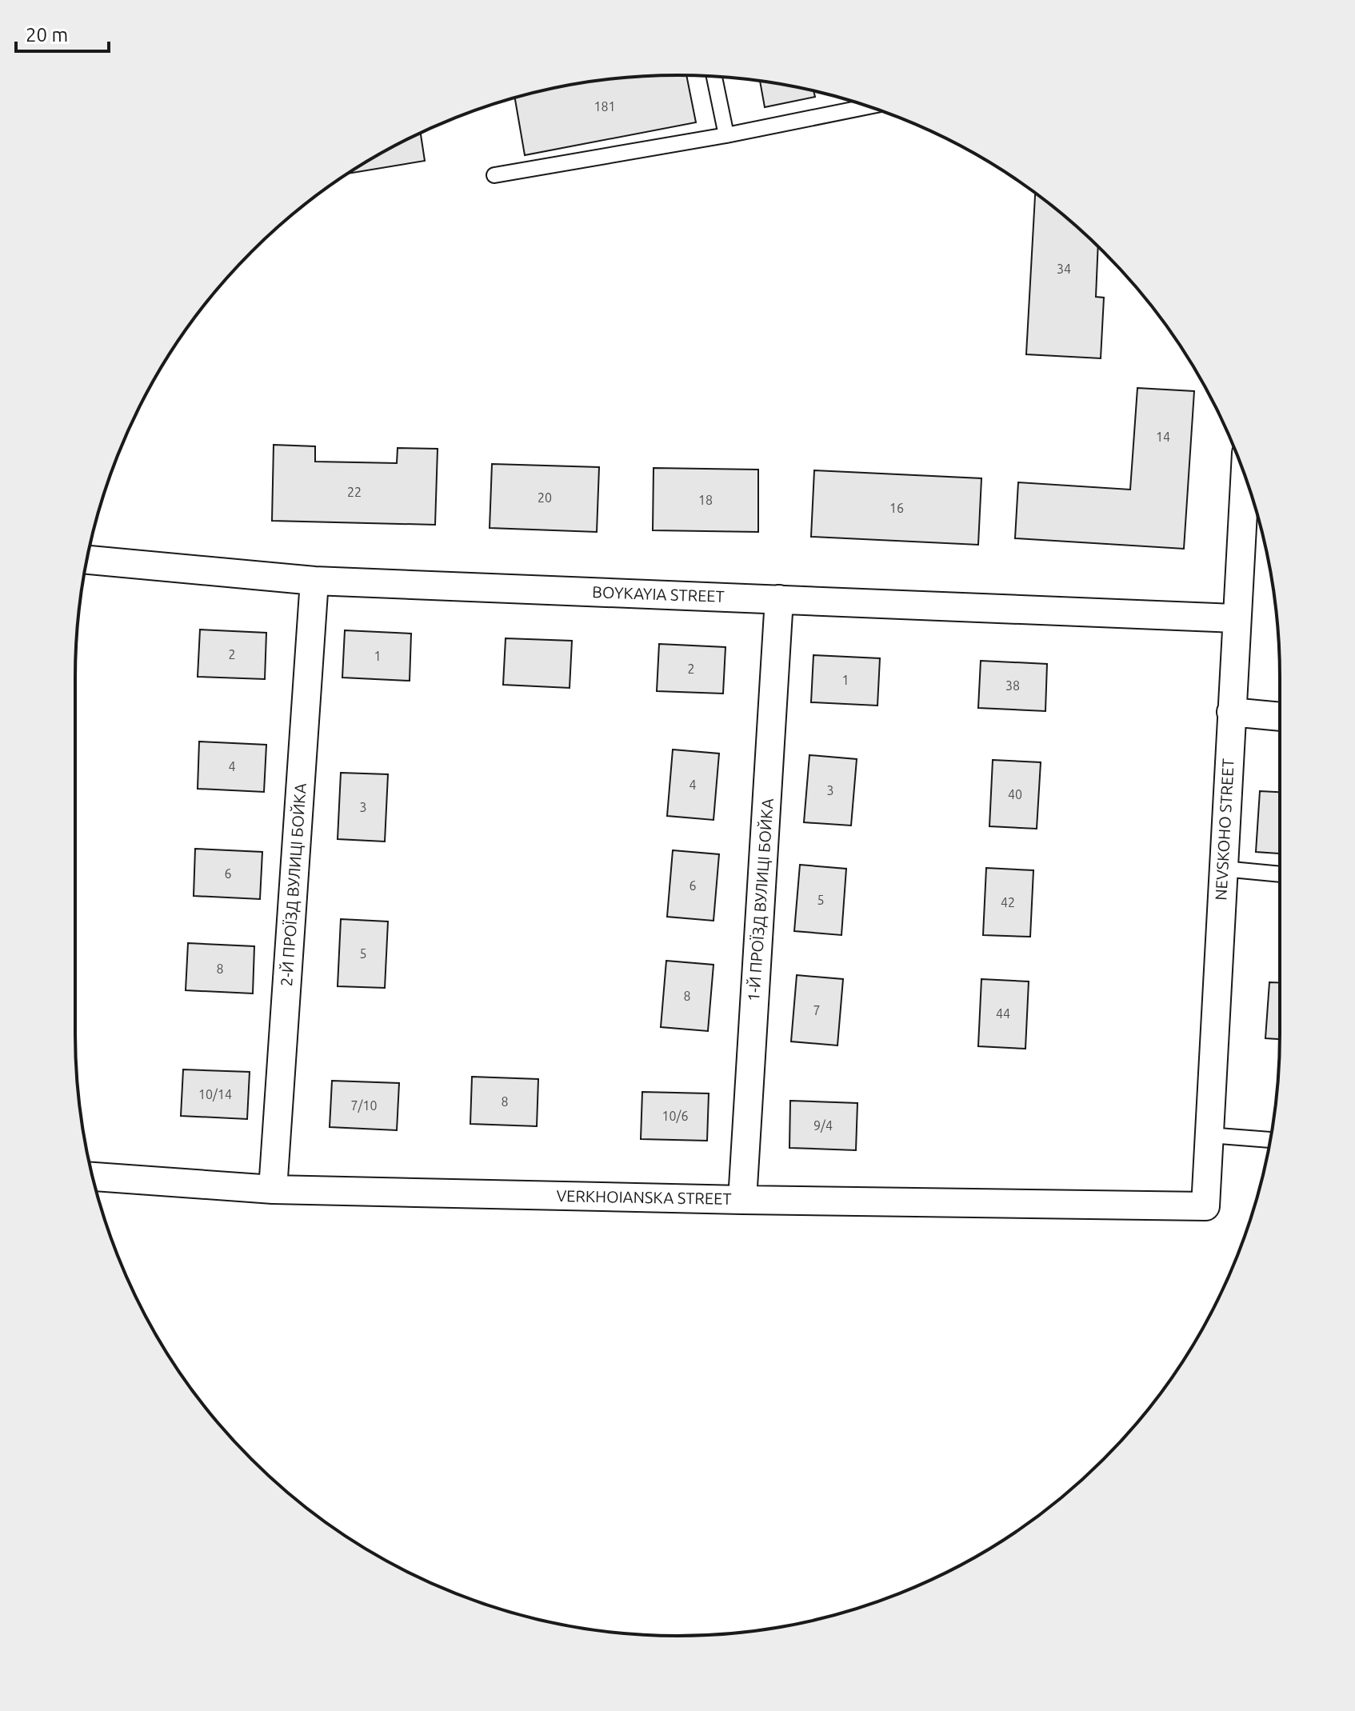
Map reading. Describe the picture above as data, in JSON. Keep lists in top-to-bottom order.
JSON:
{
  "streets": {
    "street": [
      "BOYKAYIA STREET",
      "NEVSKOHO STREET",
      "2-Й ПРОЇЗД ВУЛИЦІ БОЙКА",
      "1-Й ПРОЇЗД ВУЛИЦІ БОЙКА",
      "VERKHOIANSKA STREET"
    ]
  },
  "crossings": [
    ["BOYKAYIA STREET", "NEVSKOHO STREET"],
    ["BOYKAYIA STREET", "2-Й ПРОЇЗД ВУЛИЦІ БОЙКА"],
    ["BOYKAYIA STREET", "1-Й ПРОЇЗД ВУЛИЦІ БОЙКА"],
    ["NEVSKOHO STREET", "VERKHOIANSKA STREET"],
    ["2-Й ПРОЇЗД ВУЛИЦІ БОЙКА", "VERKHOIANSKA STREET"],
    ["1-Й ПРОЇЗД ВУЛИЦІ БОЙКА", "VERKHOIANSKA STREET"]
  ],
  "house_numbers": [
    "181",
    "34",
    "14",
    "22",
    "20",
    "18",
    "16",
    "2",
    "1",
    "2",
    "1",
    "38",
    "4",
    "4",
    "3",
    "40",
    "3",
    "6",
    "6",
    "5",
    "42",
    "5",
    "8",
    "8",
    "7",
    "44",
    "10/14",
    "8",
    "7/10",
    "10/6",
    "9/4"
  ],
  "scale_bar": "20 m"
}
